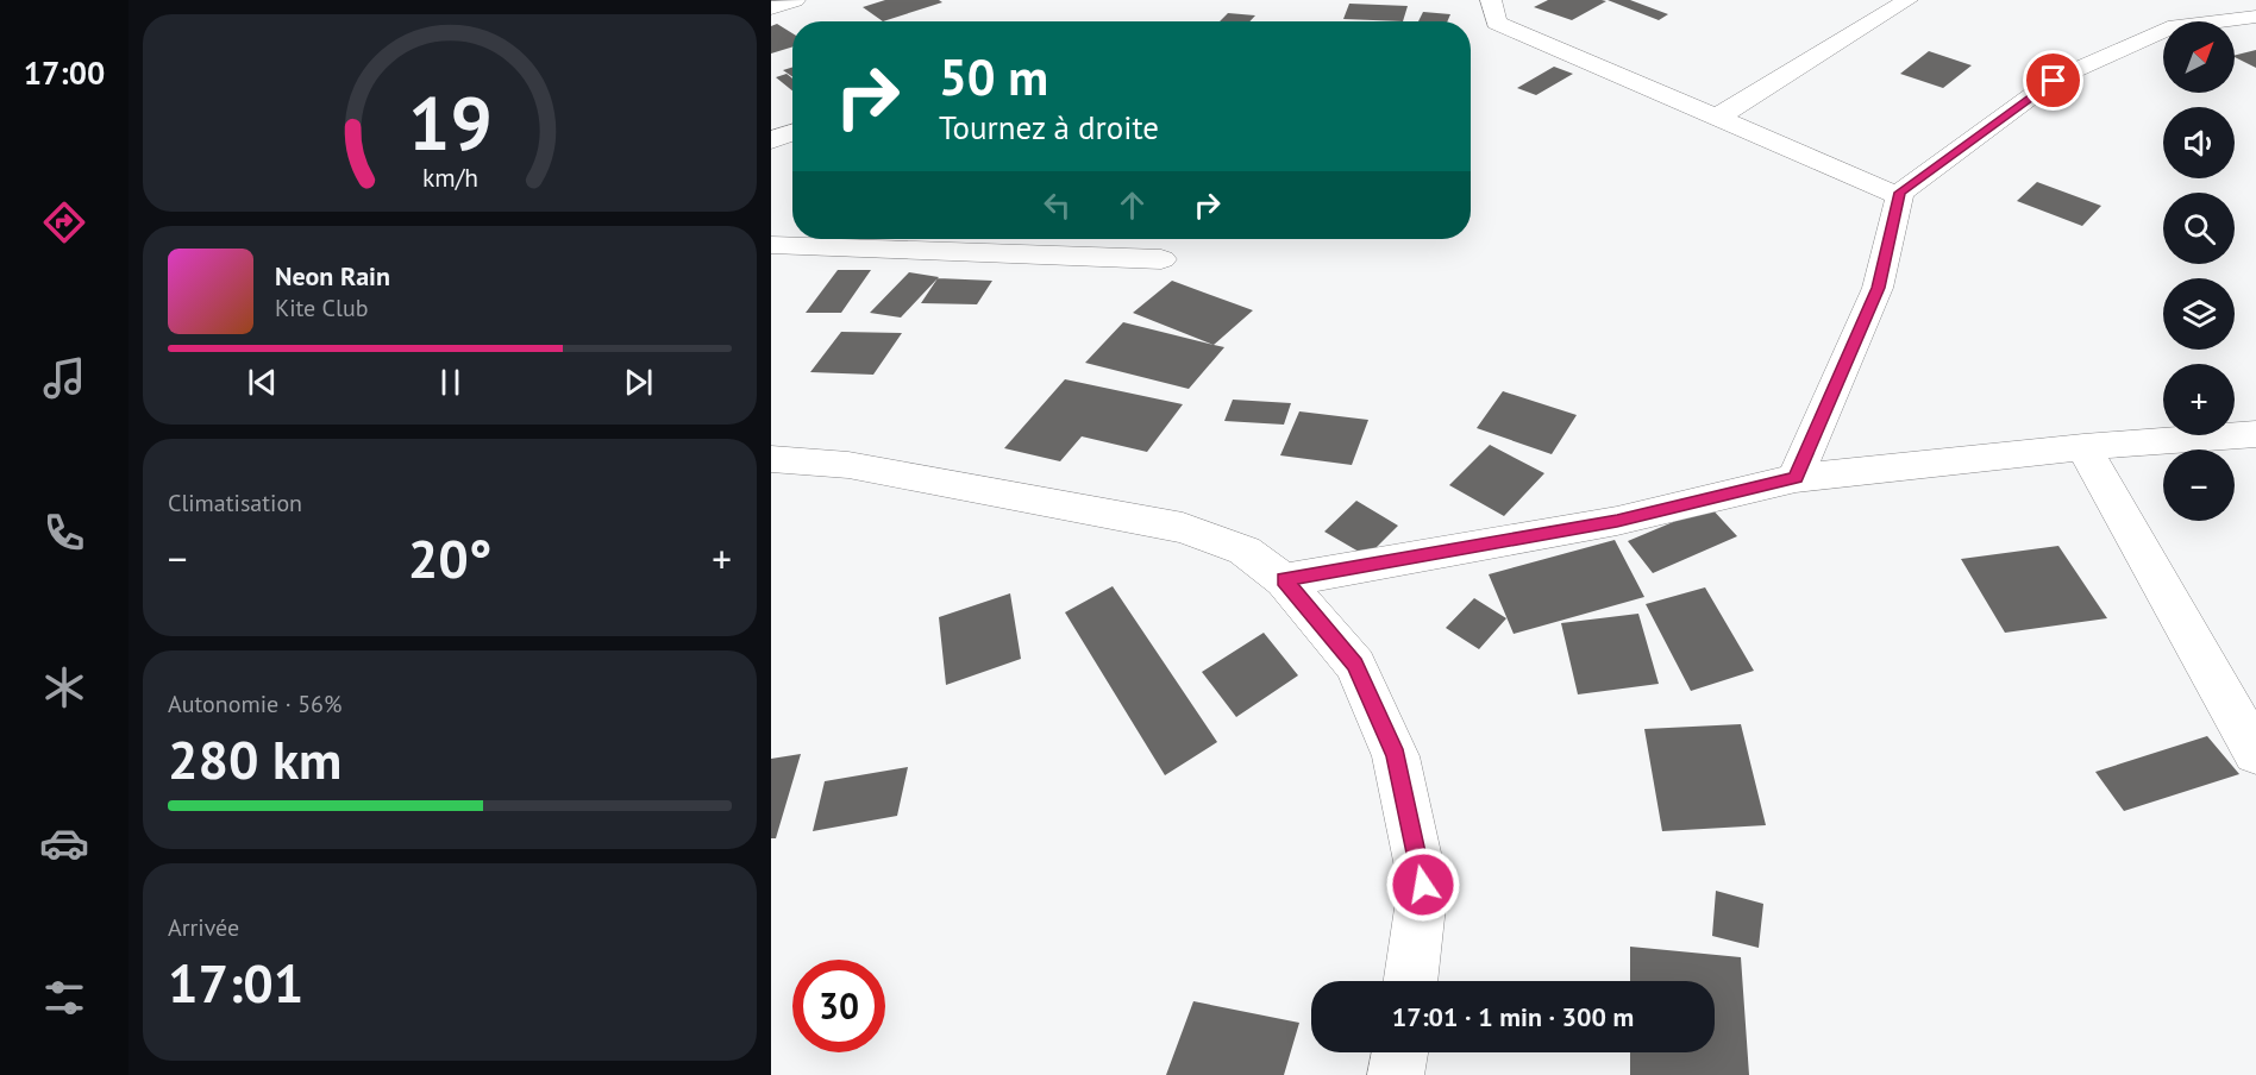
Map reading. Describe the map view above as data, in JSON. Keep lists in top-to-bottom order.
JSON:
{
  "north": "top right",
  "page": {
    "tabs": "17:00",
    "map_buttons": ["+", "−"],
    "turn": ["50 m", "Tournez à droite"],
    "song": ["Neon Rain", "Kite Club"],
    "tile": [
      "Climatisation",
      ["Autonomie · 56%", "280 km"],
      ["Arrivée", "17:01"]
    ],
    "heat": ["−", "20°", "+"],
    "limit": "30",
    "trip": "17:01 · 1 min · 300 m",
    "gauge": ["19", "km/h"]
  }
}
